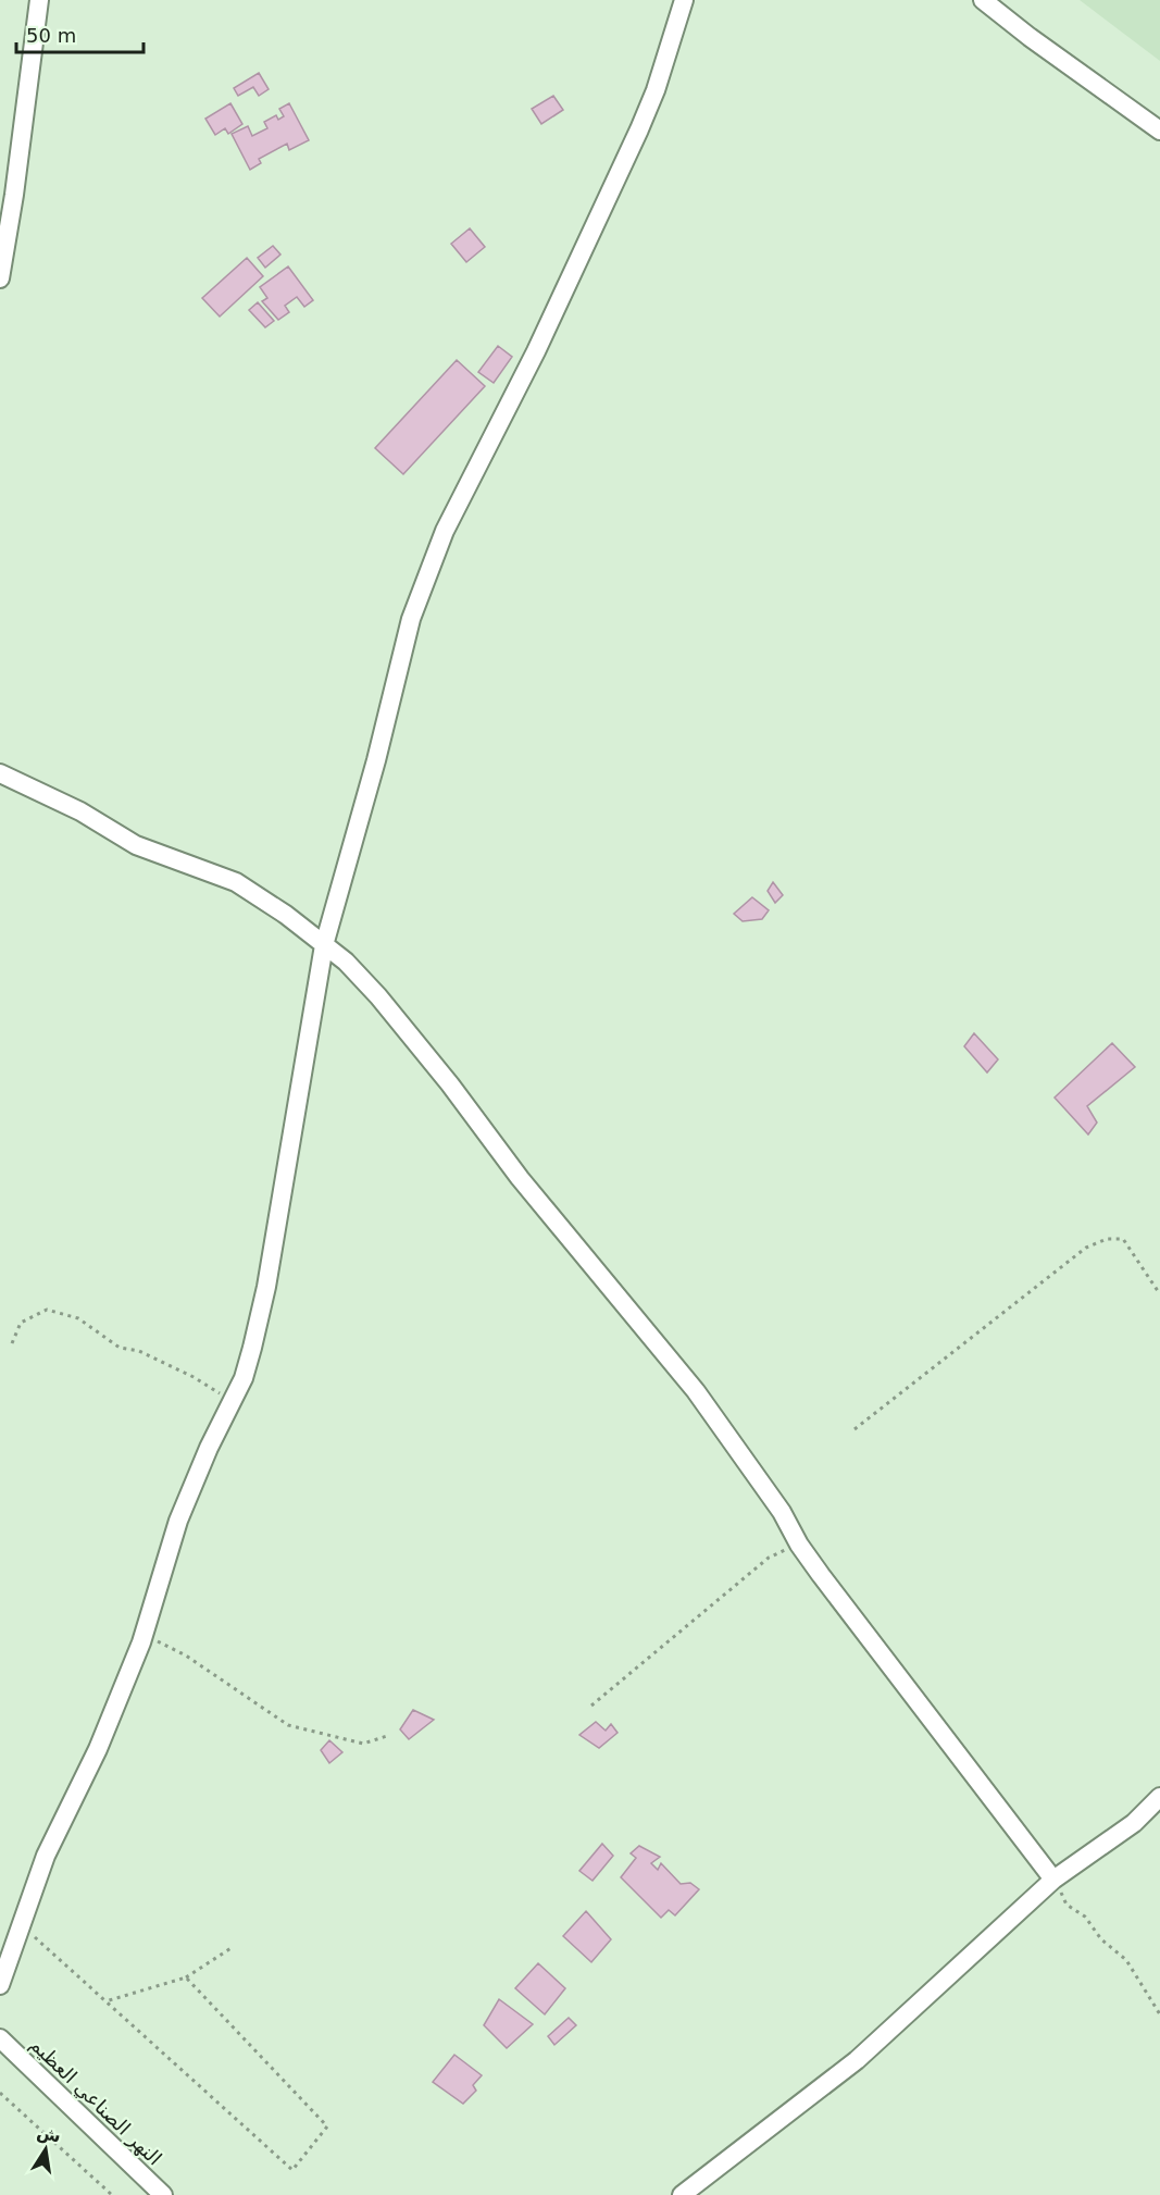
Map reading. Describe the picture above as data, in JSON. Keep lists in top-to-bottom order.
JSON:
{
  "streets": {
    "street": ["النهر الصناعي العظيم"]
  },
  "scale_bar": "50 m",
  "north": "top"
}
